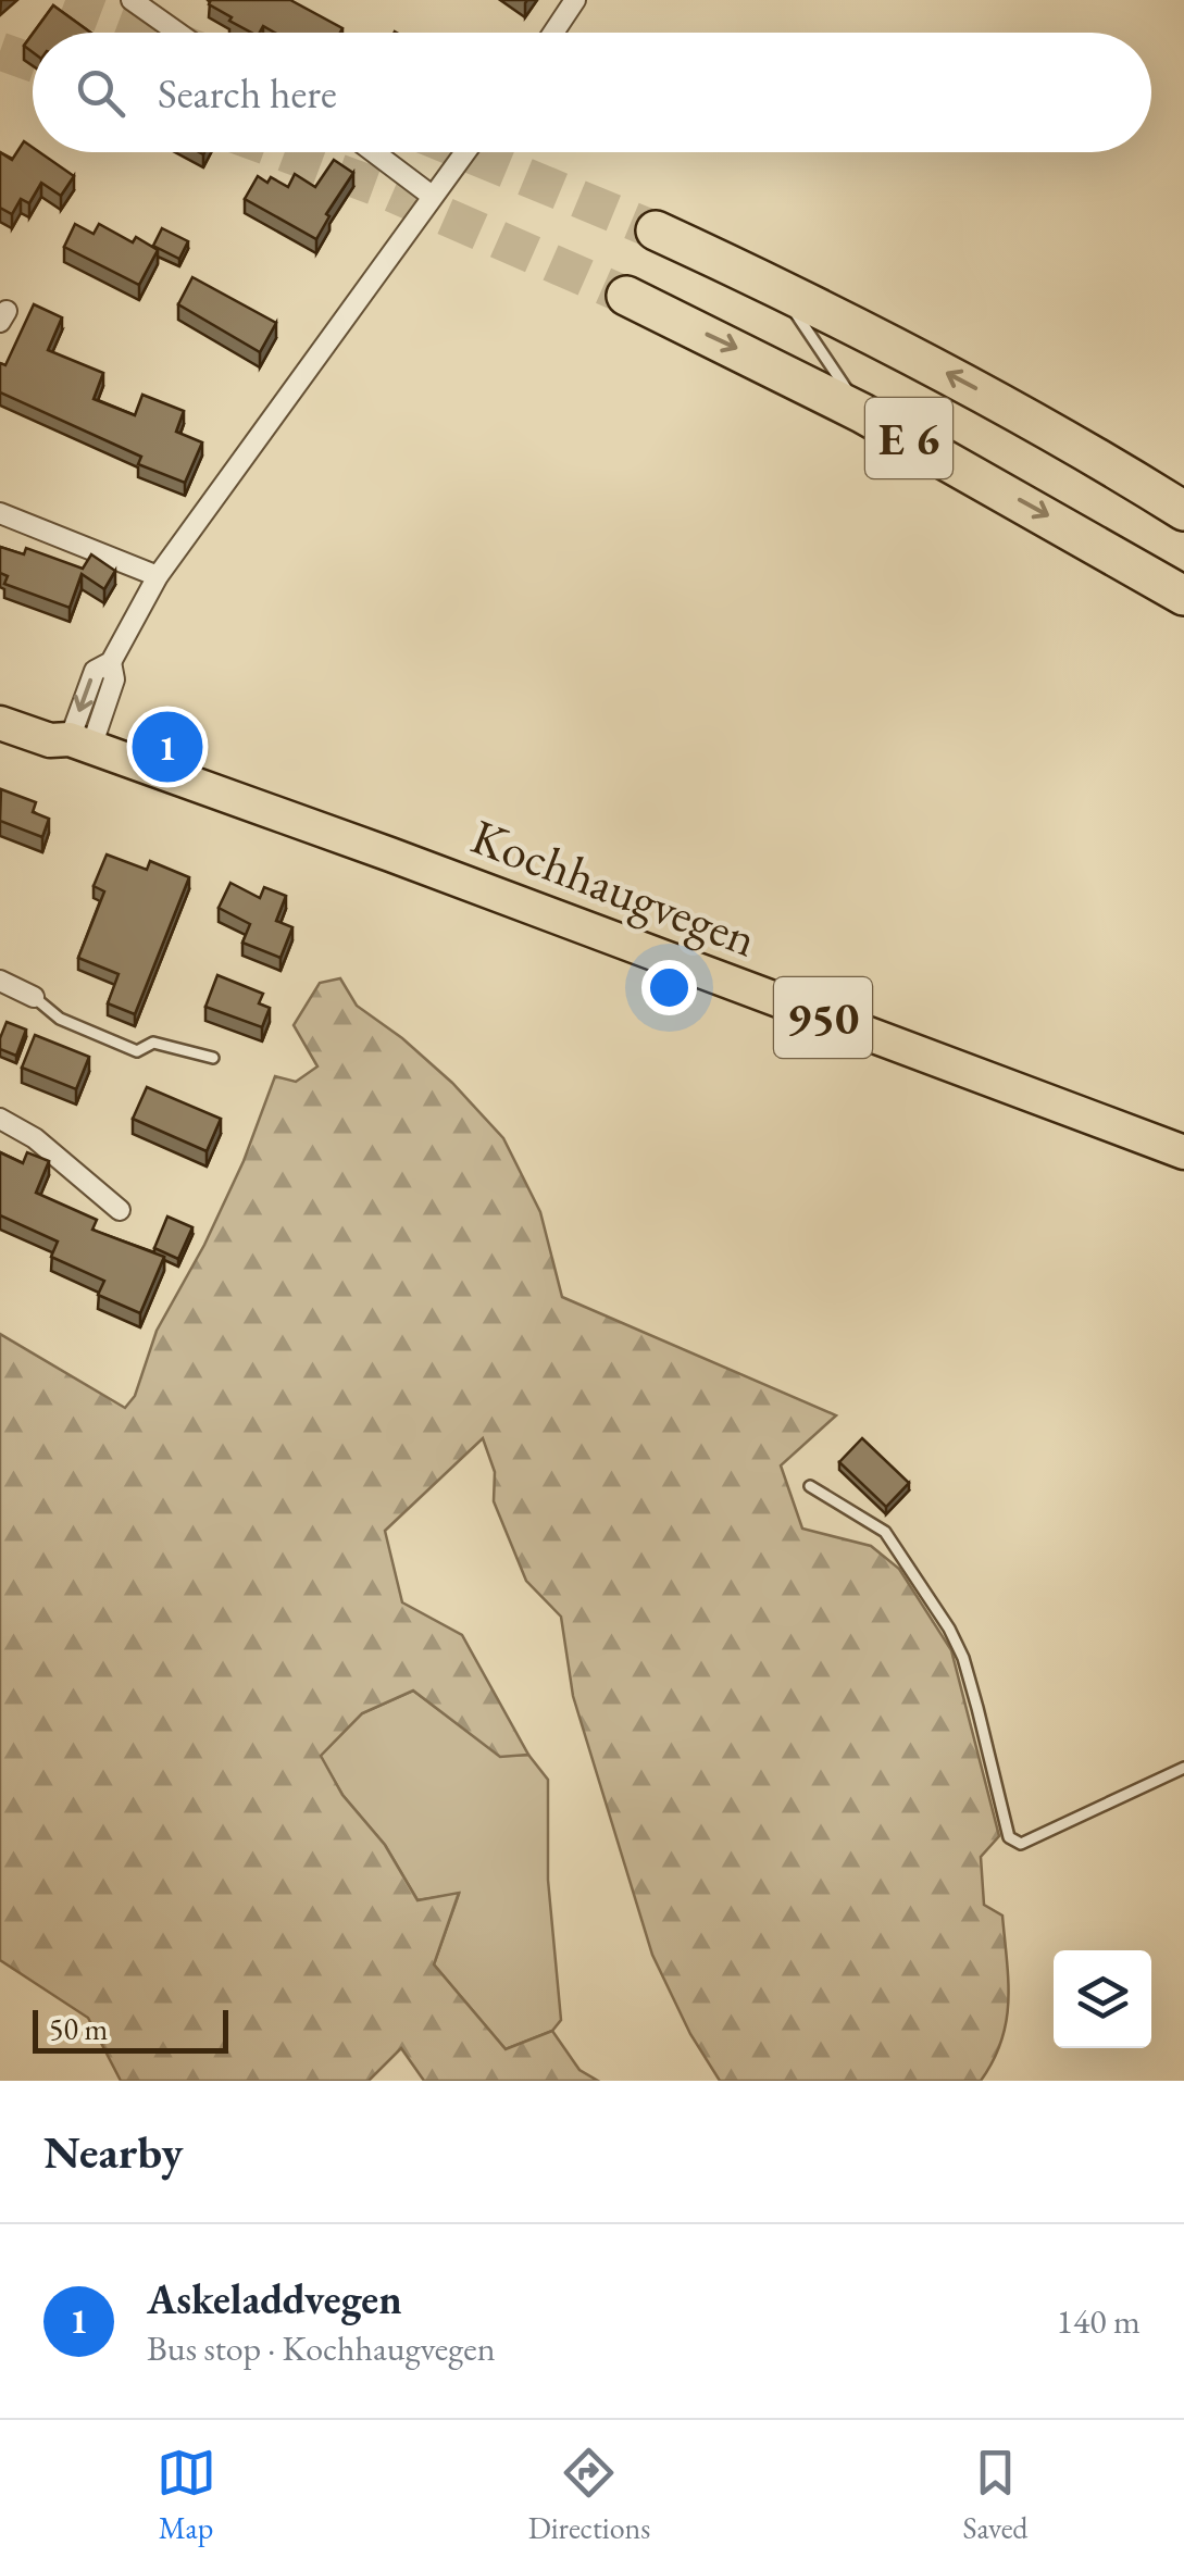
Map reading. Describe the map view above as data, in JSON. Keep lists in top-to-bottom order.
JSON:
{
  "streets": {
    "highway": ["E 6"],
    "main road": ["Kochhaugvegen", "950"]
  },
  "scale_bar": "50 m",
  "page": {
    "search": "Search here",
    "pins": "1",
    "scale": "50 m",
    "heading": "Nearby",
    "list": [
      {
        "mark": "1",
        "name": "Askeladdvegen",
        "note": "Bus stop · Kochhaugvegen",
        "value": "140 m"
      }
    ],
    "nav": ["Map", "Directions", "Saved"]
  }
}
